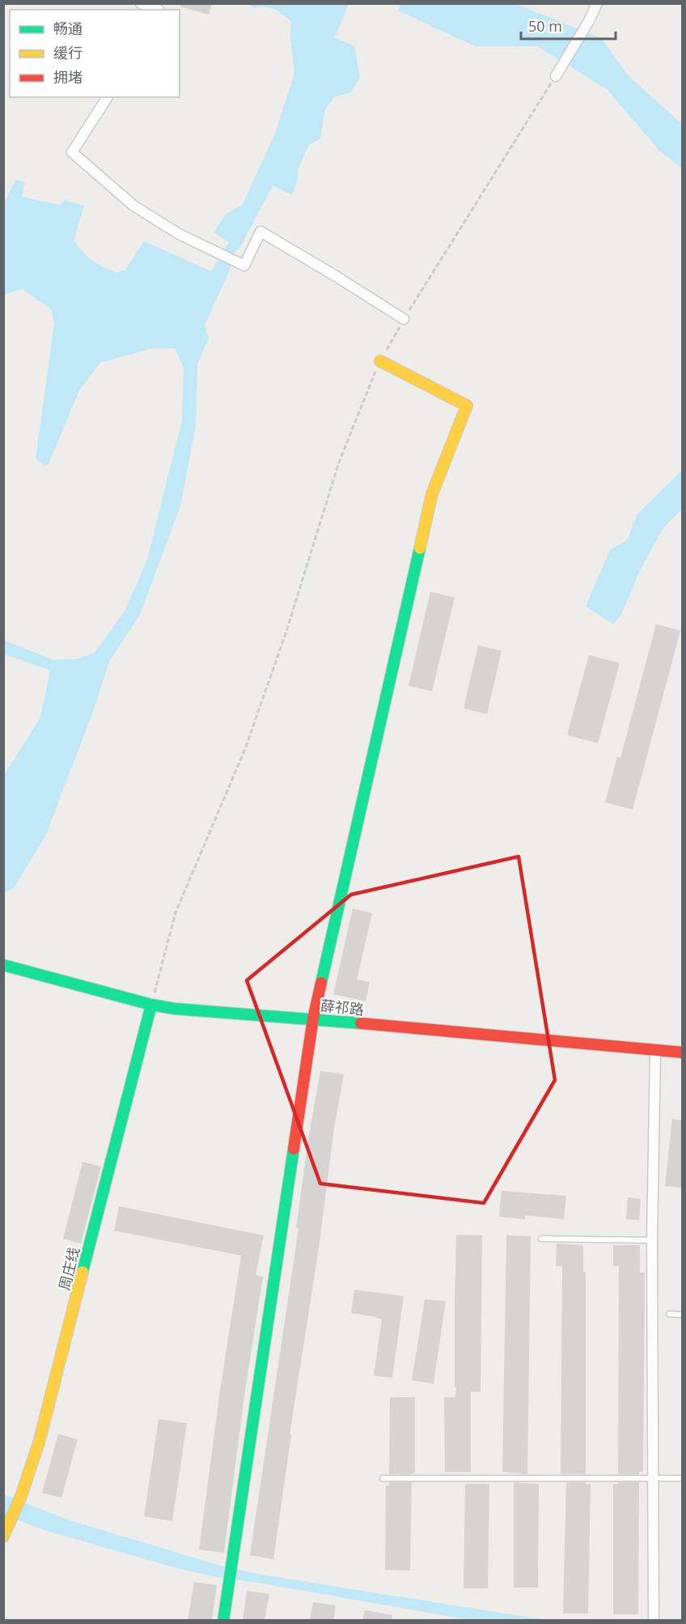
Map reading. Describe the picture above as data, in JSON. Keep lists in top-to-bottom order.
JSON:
{
  "streets": {
    "street": ["薛祁路", "周庄线"]
  },
  "crossings": [
    ["薛祁路", "周庄线"]
  ],
  "legend": ["畅通", "缓行", "拥堵"],
  "scale_bar": "50 m"
}
